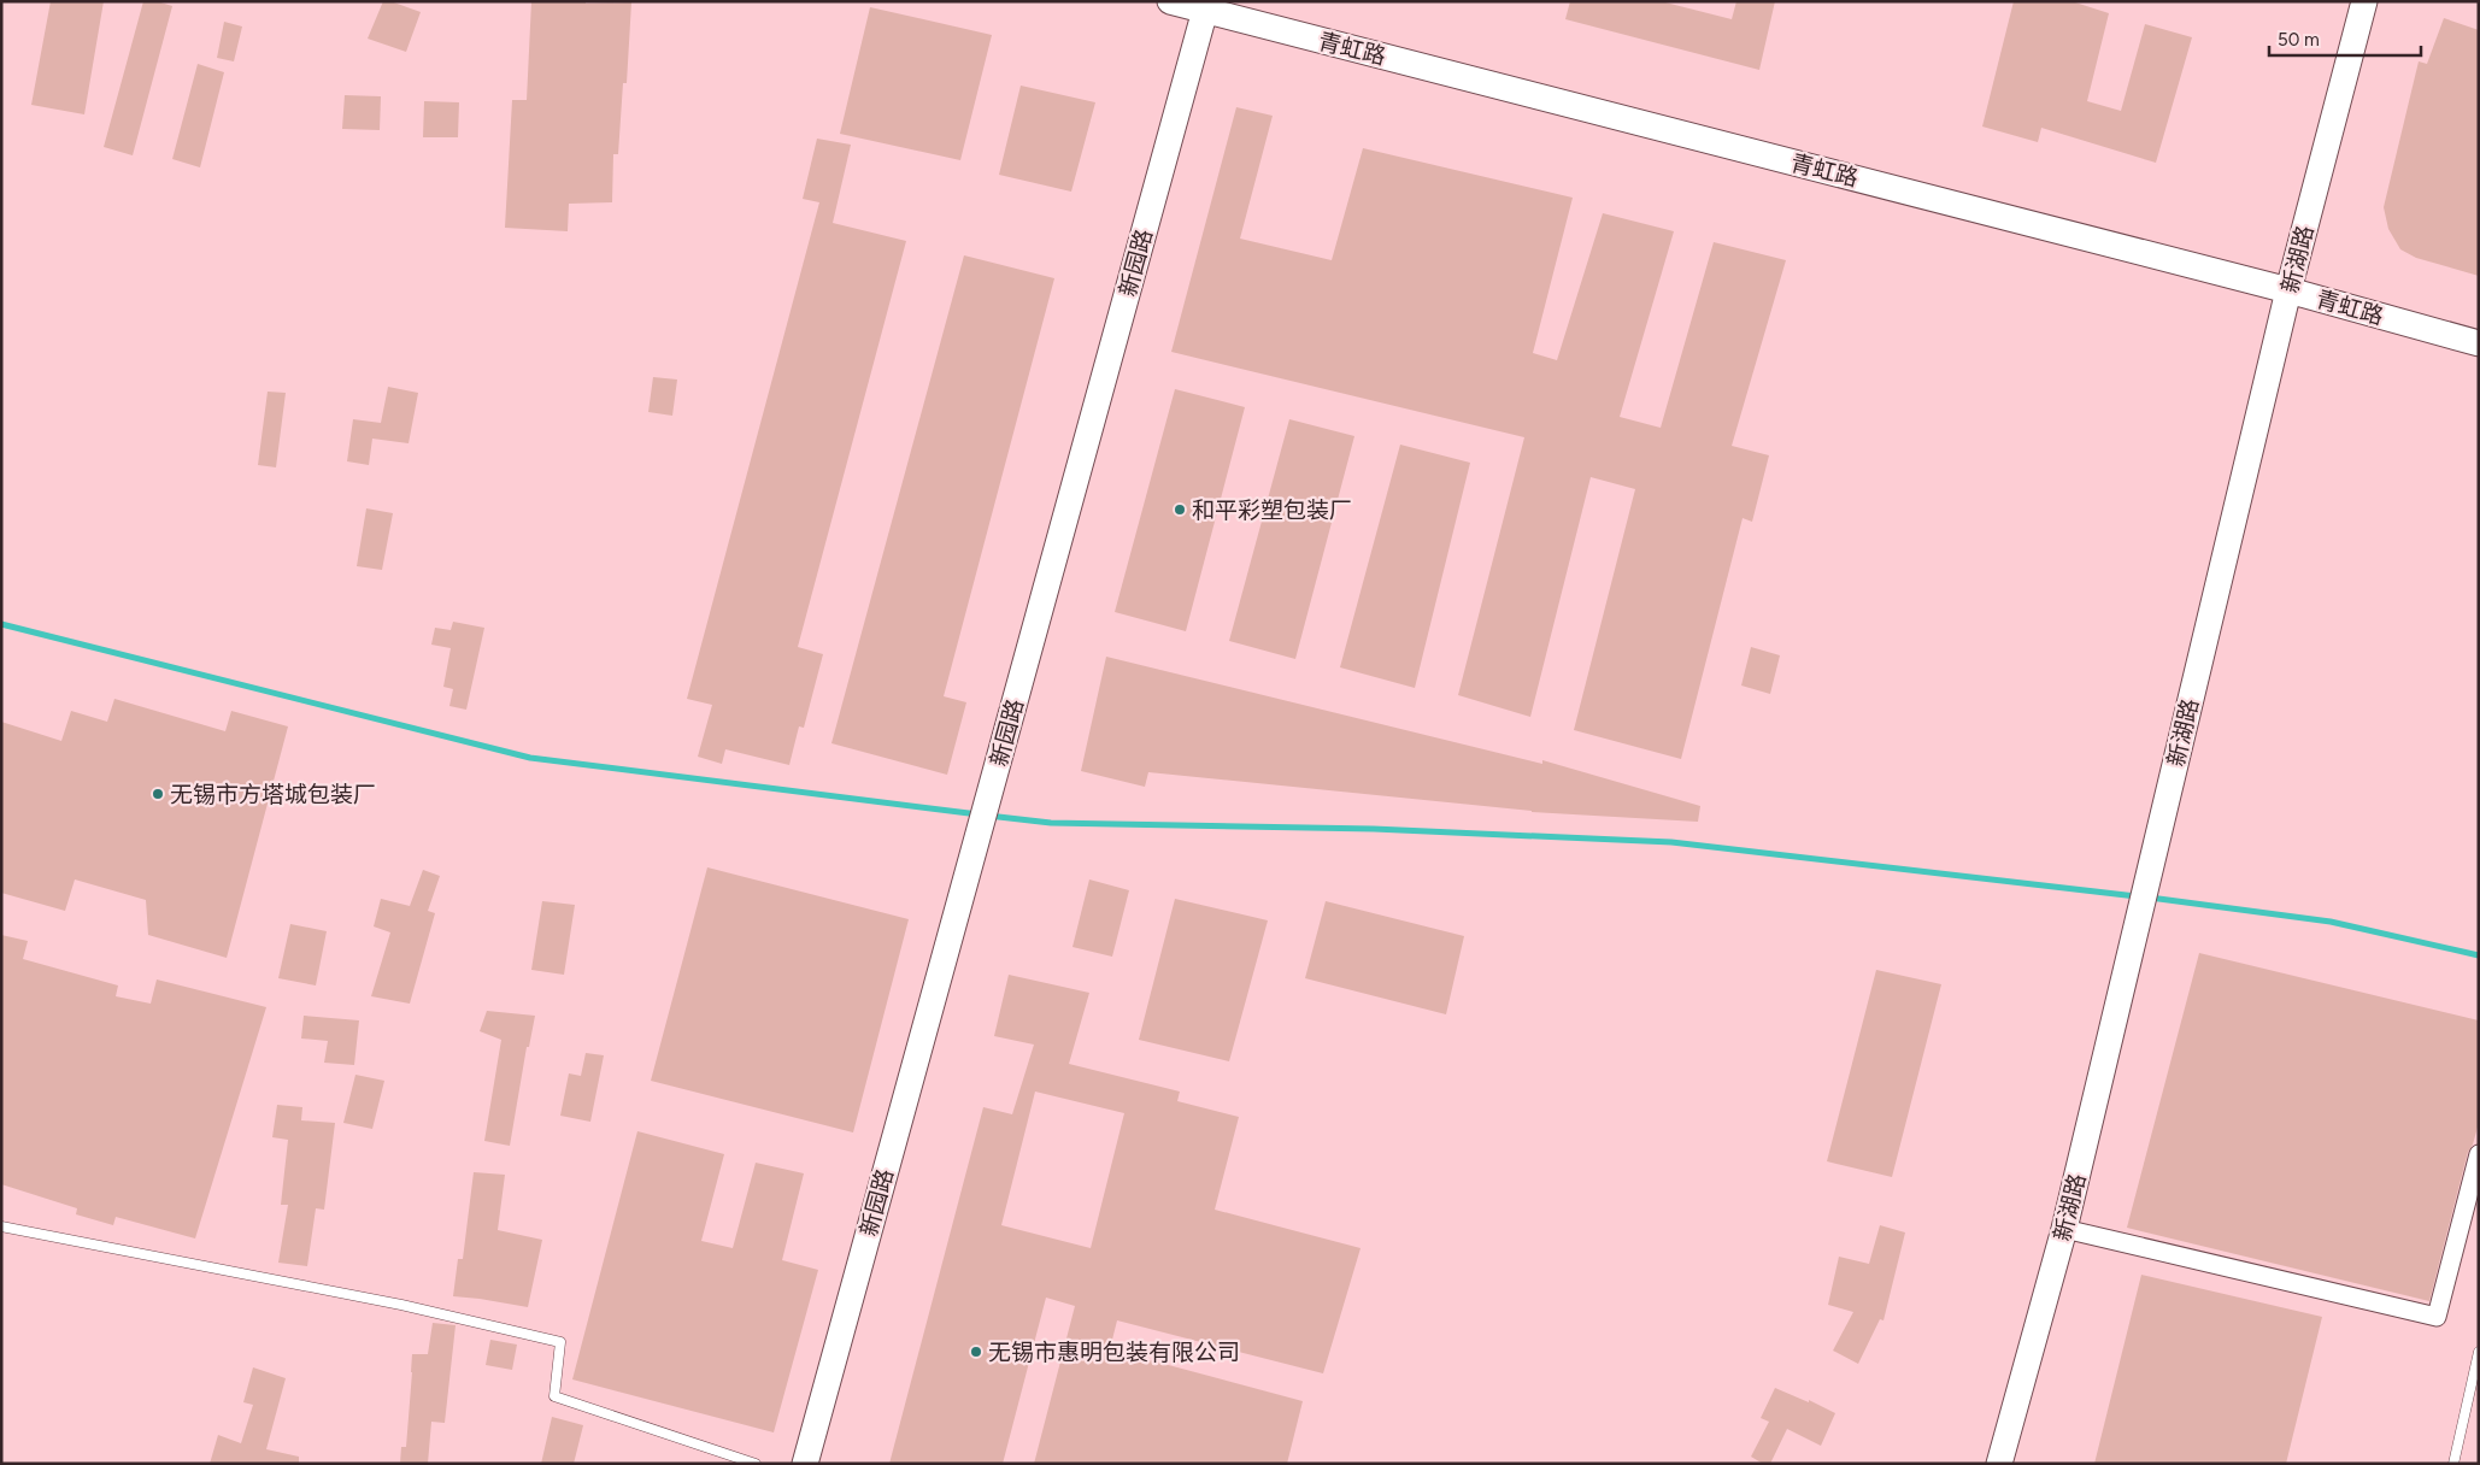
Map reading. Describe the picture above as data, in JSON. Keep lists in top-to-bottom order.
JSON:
{
  "streets": {
    "street": ["青虹路", "新湖路", "新园路"]
  },
  "crossings": [
    ["青虹路", "新湖路"],
    ["青虹路", "新园路"]
  ],
  "places": ["和平彩塑包装厂", "无锡市方塔城包装厂", "无锡市惠明包装有限公司"],
  "scale_bar": "50 m"
}
